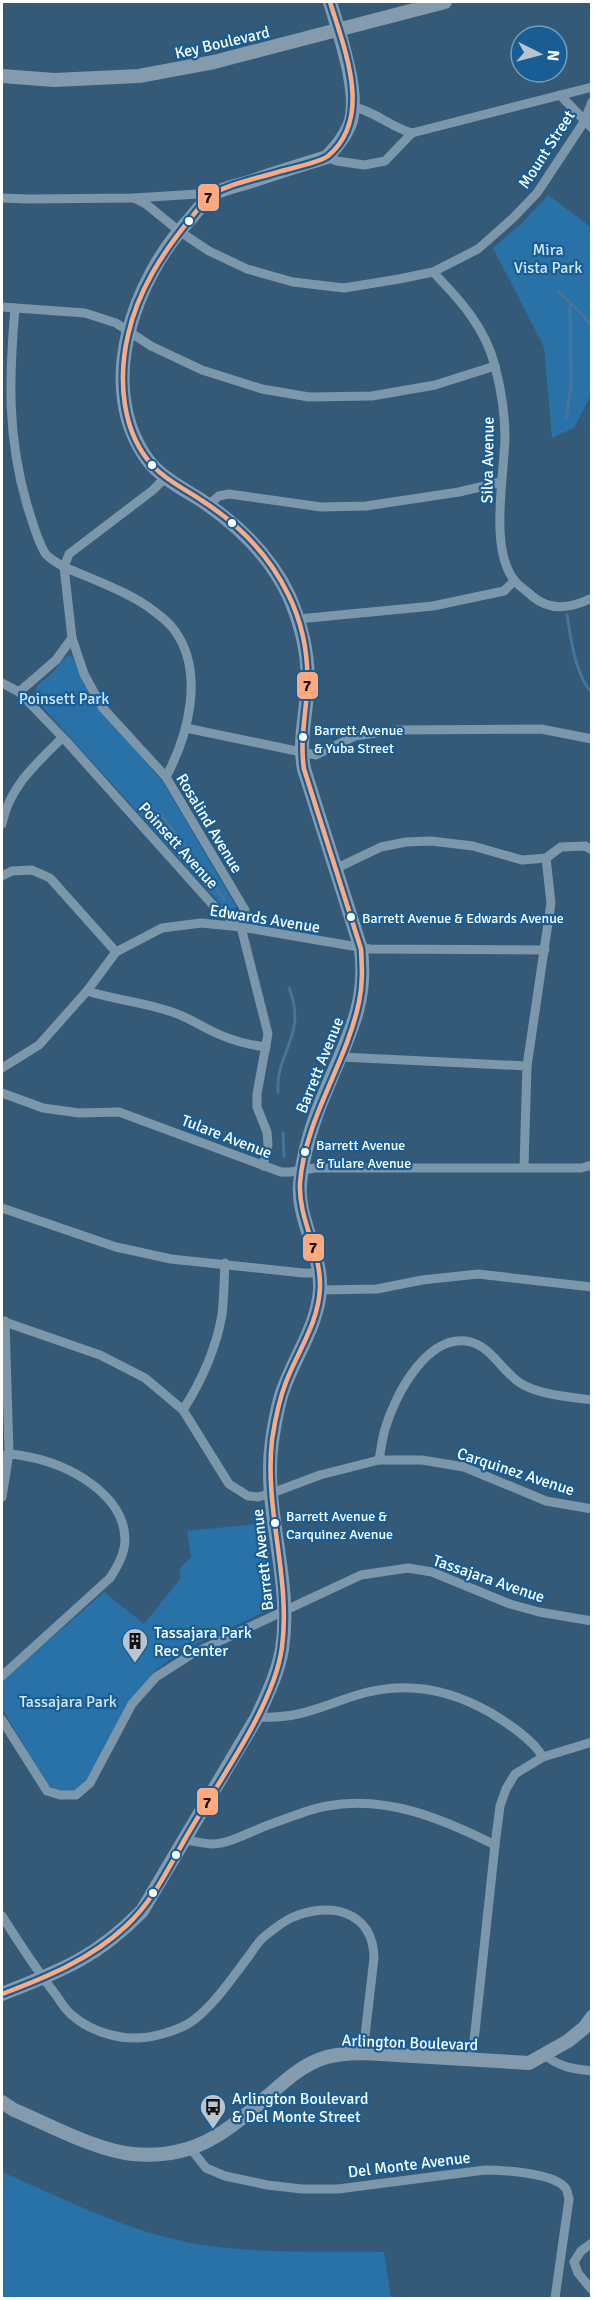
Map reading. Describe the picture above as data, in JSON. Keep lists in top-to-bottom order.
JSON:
{
  "streets": {
    "street": [
      "Key Boulevard",
      "Mount Street",
      "Silva Avenue",
      "Rosalind Avenue",
      "Poinsett Avenue",
      "Edwards Avenue",
      "Barrett Avenue",
      "Tulare Avenue",
      "Carquinez Avenue",
      "Tassajara Avenue",
      "Arlington Boulevard",
      "Del Monte Avenue"
    ]
  },
  "crossings": [
    ["Mount Street", "Silva Avenue"],
    ["Mount Street", "Barrett Avenue"],
    ["Rosalind Avenue", "Poinsett Avenue"],
    ["Rosalind Avenue", "Edwards Avenue"],
    ["Poinsett Avenue", "Edwards Avenue"],
    ["Edwards Avenue", "Barrett Avenue"],
    ["Barrett Avenue", "Tulare Avenue"],
    ["Barrett Avenue", "Carquinez Avenue"],
    ["Barrett Avenue", "Tassajara Avenue"],
    ["Arlington Boulevard", "Del Monte Avenue"]
  ],
  "parks": ["Mira Vista Park", "Poinsett Park", "Tassajara Park"],
  "places": {
    "other": [
      "Barrett Avenue & Yuba Street",
      "Barrett Avenue & Edwards Avenue",
      "Barrett Avenue & Tulare Avenue",
      "Barrett Avenue & Carquinez Avenue"
    ],
    "building": ["Tassajara Park Rec Center"],
    "bus stop": ["Arlington Boulevard & Del Monte Street"]
  },
  "lines": ["transit line 7"],
  "north": "right"
}
